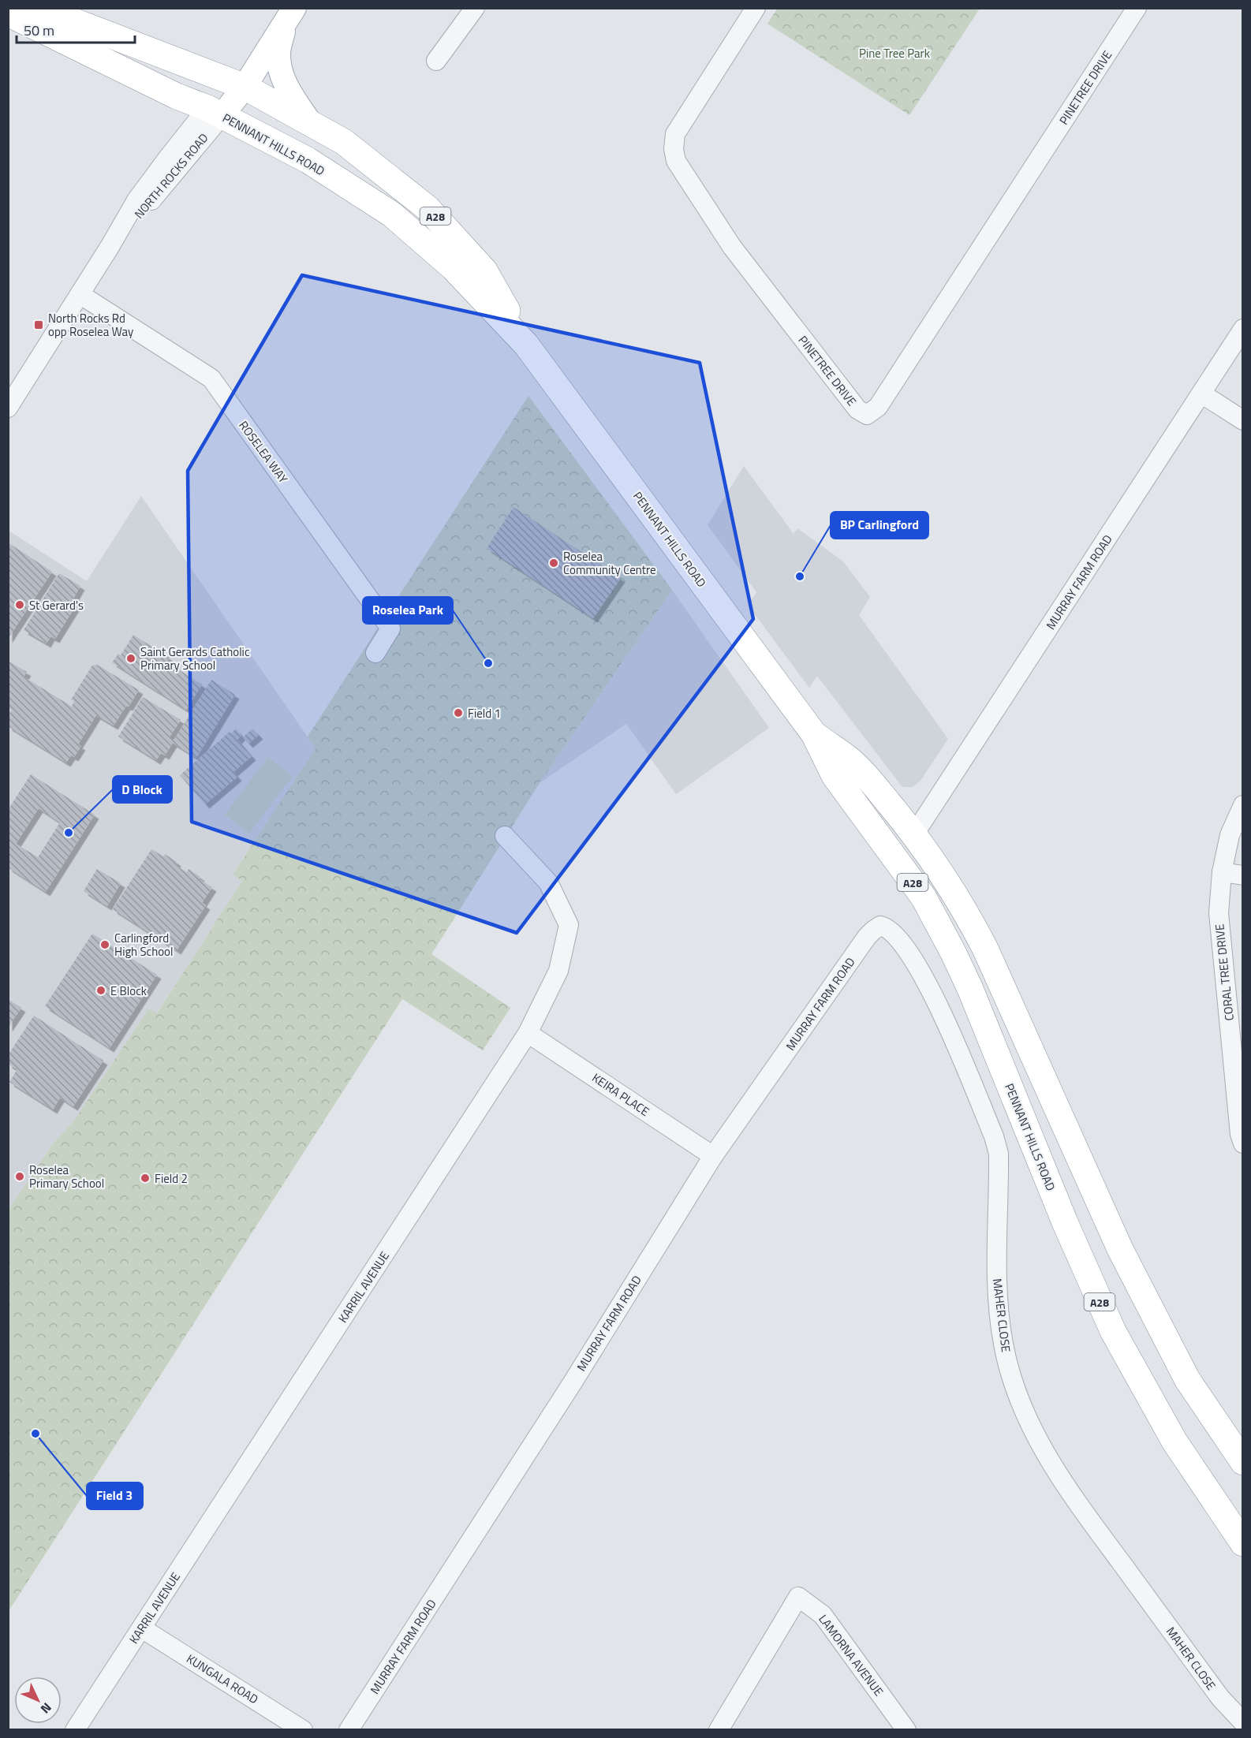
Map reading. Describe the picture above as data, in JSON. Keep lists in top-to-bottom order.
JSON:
{
  "streets": {
    "highway": ["PENNANT HILLS ROAD", "A28"],
    "main road": ["NORTH ROCKS ROAD"],
    "street": [
      "PINETREE DRIVE",
      "ROSELEA WAY",
      "MURRAY FARM ROAD",
      "CORAL TREE DRIVE",
      "KEIRA PLACE",
      "KARRIL AVENUE",
      "MAHER CLOSE",
      "LAMORNA AVENUE",
      "KUNGALA ROAD"
    ]
  },
  "crossings": [
    ["PENNANT HILLS ROAD", "NORTH ROCKS ROAD"],
    ["PENNANT HILLS ROAD", "MURRAY FARM ROAD"],
    ["NORTH ROCKS ROAD", "ROSELEA WAY"],
    ["MURRAY FARM ROAD", "KEIRA PLACE"],
    ["MURRAY FARM ROAD", "MAHER CLOSE"],
    ["KEIRA PLACE", "KARRIL AVENUE"],
    ["KARRIL AVENUE", "KUNGALA ROAD"]
  ],
  "parks": ["Pine Tree Park"],
  "places": {
    "transit": ["North Rocks Rd opp Roselea Way"],
    "other": [
      "Roselea Community Centre",
      "BP Carlingford",
      "St Gerard's",
      "Saint Gerards Catholic Primary School",
      "Roselea Park",
      "Field 1",
      "D Block",
      "Carlingford High School",
      "E Block",
      "Roselea Primary School",
      "Field 2",
      "Field 3"
    ]
  },
  "scale_bar": "50 m",
  "north": "bottom right"
}
